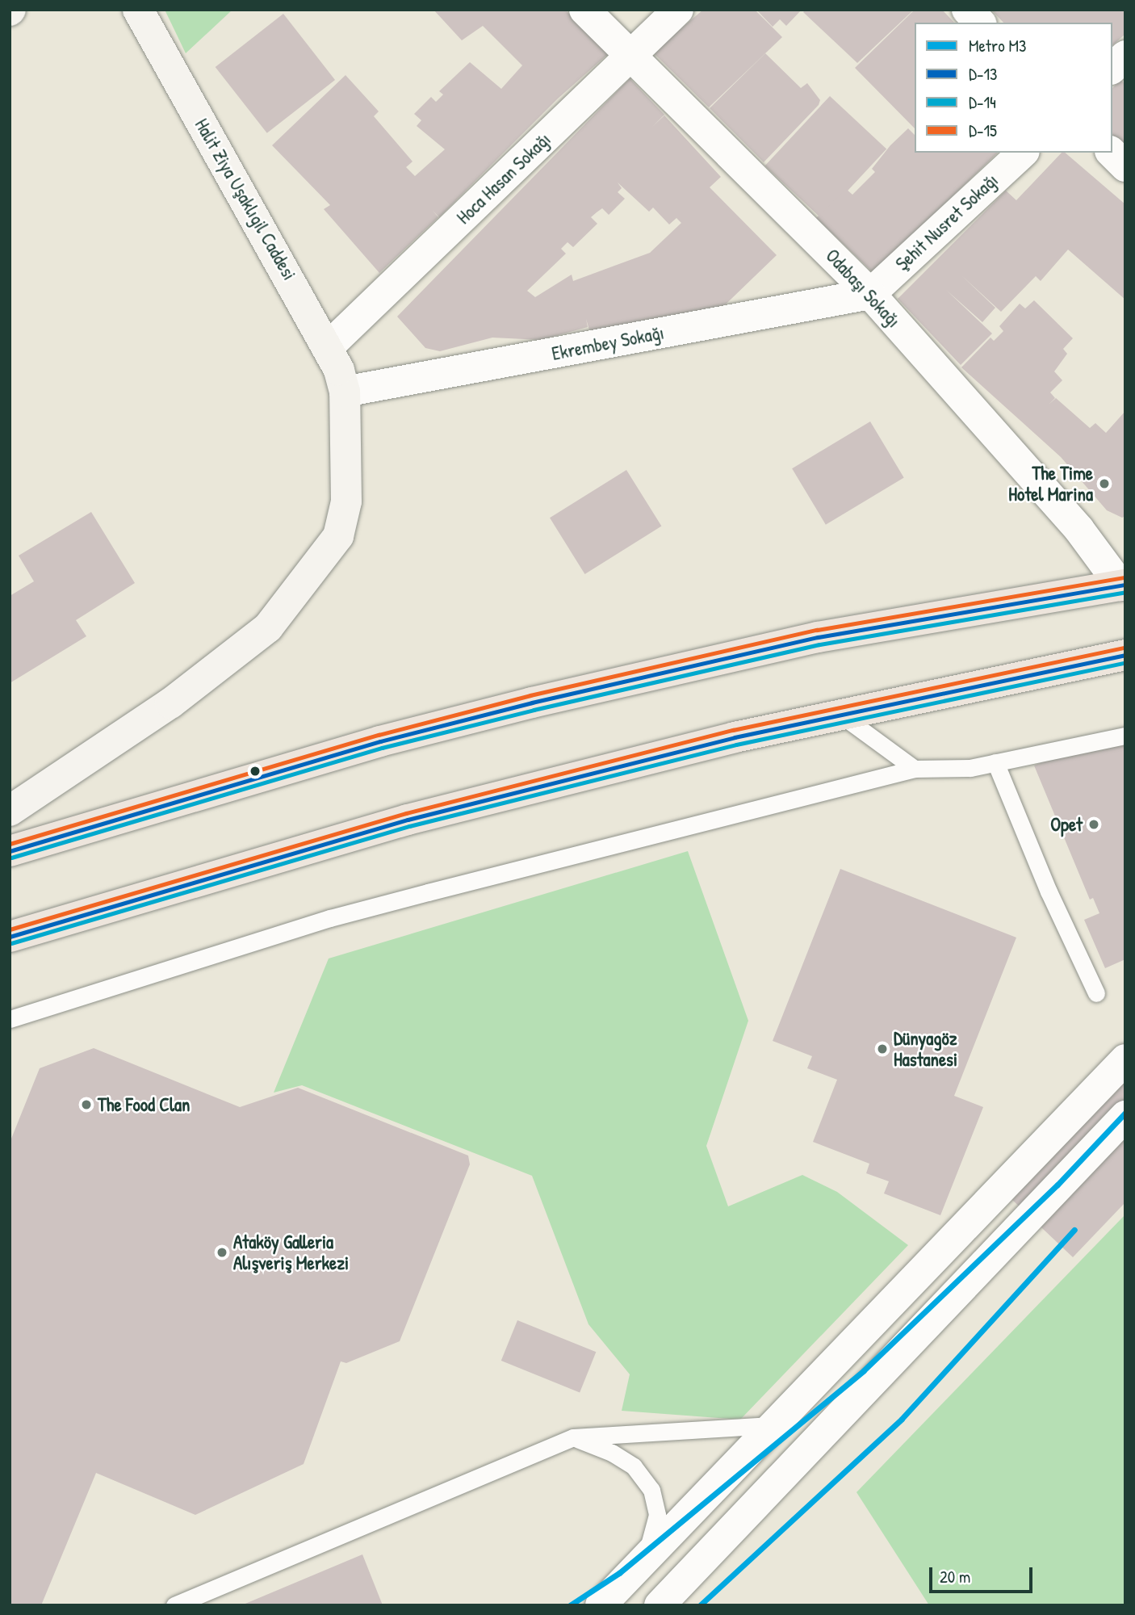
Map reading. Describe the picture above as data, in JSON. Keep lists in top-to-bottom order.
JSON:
{
  "streets": {
    "main road": ["Halit Ziya Uşaklıgil Caddesi"],
    "street": [
      "Hoca Hasan Sokağı",
      "Şehit Nusret Sokağı",
      "Odabaşı Sokağı",
      "Ekrembey Sokağı"
    ]
  },
  "crossings": [
    ["Hoca Hasan Sokağı", "Halit Ziya Uşaklıgil Caddesi"],
    ["Hoca Hasan Sokağı", "Odabaşı Sokağı"],
    ["Halit Ziya Uşaklıgil Caddesi", "Ekrembey Sokağı"],
    ["Şehit Nusret Sokağı", "Odabaşı Sokağı"],
    ["Şehit Nusret Sokağı", "Ekrembey Sokağı"],
    ["Odabaşı Sokağı", "Ekrembey Sokağı"]
  ],
  "places": [
    "The Time Hotel Marina",
    "Opet",
    "Dünyagöz Hastanesi",
    "The Food Clan",
    "Ataköy Galleria Alışveriş Merkezi"
  ],
  "lines": [
    "transit line D-15",
    "transit line D-13",
    "transit line D-14",
    "metro line M3"
  ],
  "legend": [
    "Metro M3",
    "D-13",
    "D-14",
    "D-15"
  ],
  "scale_bar": "20 m"
}
